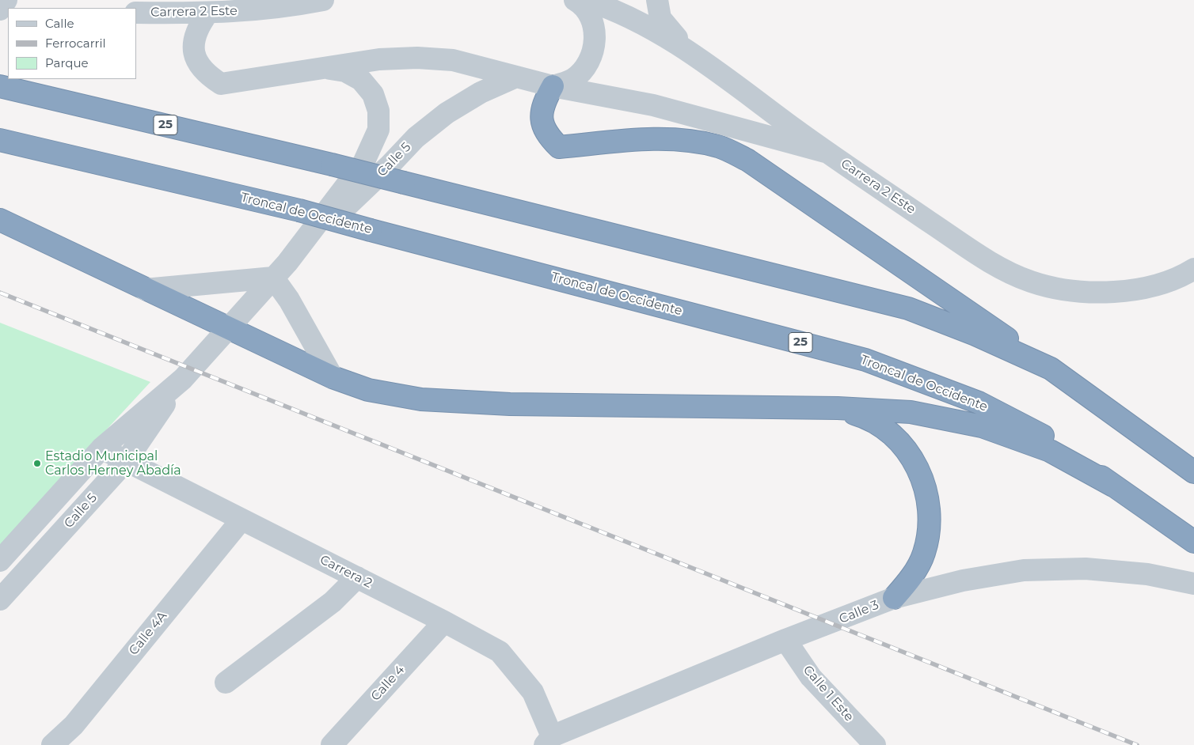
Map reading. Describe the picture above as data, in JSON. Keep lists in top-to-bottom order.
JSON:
{
  "streets": {
    "highway": ["25", "Troncal de Occidente"],
    "street": [
      "Carrera 2 Este",
      "Calle 5",
      "Carrera 2",
      "Calle 3",
      "Calle 4A",
      "Calle 4",
      "Calle 1 Este"
    ]
  },
  "crossings": [
    ["Calle 5", "Carrera 2"],
    ["Carrera 2", "Calle 3"],
    ["Carrera 2", "Calle 4A"],
    ["Carrera 2", "Calle 4"],
    ["Calle 3", "Calle 1 Este"]
  ],
  "places": ["Estadio Municipal Carlos Herney Abadía"],
  "legend": ["Calle", "Ferrocarril", "Parque"]
}
